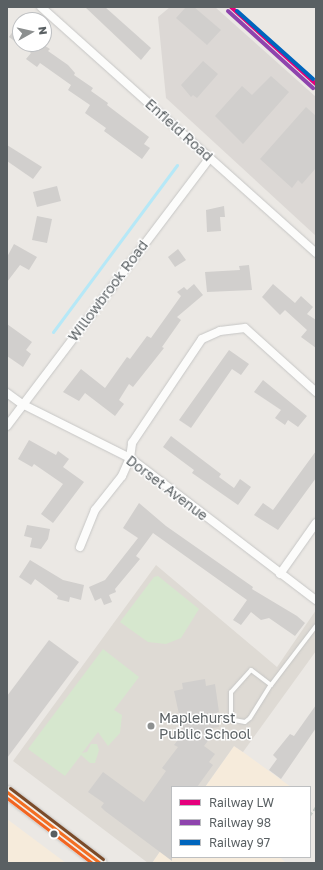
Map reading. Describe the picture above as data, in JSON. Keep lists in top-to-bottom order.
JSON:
{
  "streets": {
    "street": ["Enfield Road", "Willowbrook Road", "Dorset Avenue"]
  },
  "crossings": [
    ["Enfield Road", "Willowbrook Road"],
    ["Willowbrook Road", "Dorset Avenue"]
  ],
  "places": ["Maplehurst Public School"],
  "lines": ["rail line LW", "rail line 98", "rail line 97"],
  "legend": ["Railway LW", "Railway 98", "Railway 97"],
  "north": "right"
}
